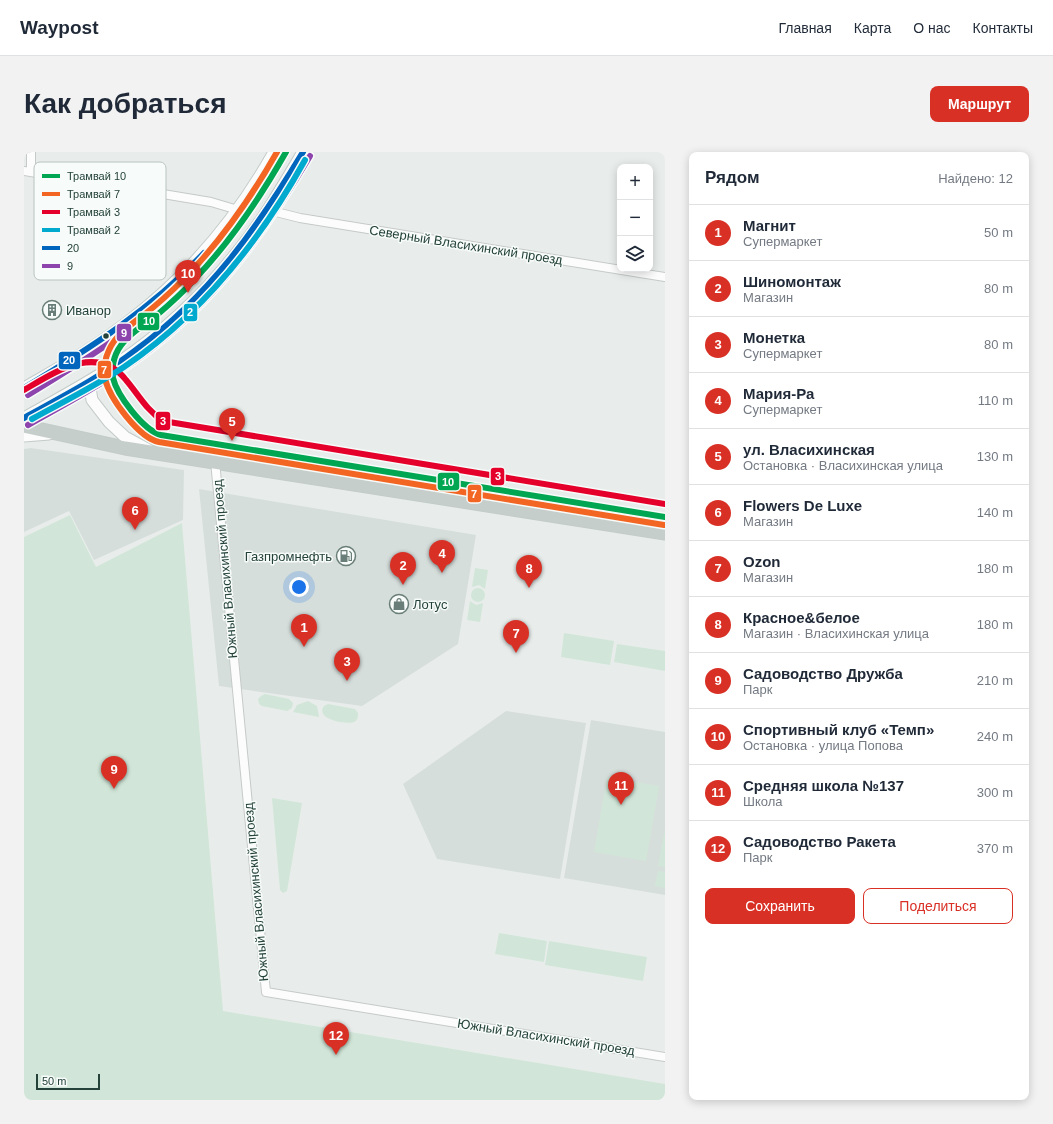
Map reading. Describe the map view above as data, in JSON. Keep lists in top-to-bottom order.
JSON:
{
  "streets": {
    "street": ["Северный Власихинский проезд", "Южный Власихинский проезд"]
  },
  "places": {
    "building": ["Иванор"],
    "fuel station": ["Газпромнефть"],
    "shop": ["Лотус"]
  },
  "lines": [
    "tram line 10",
    "tram line 7",
    "transit line 20",
    "transit line 9",
    "tram line 2",
    "tram line 3"
  ],
  "legend": [
    "Трамвай 10",
    "Трамвай 7",
    "Трамвай 3",
    "Трамвай 2",
    "20",
    "9"
  ],
  "scale_bar": "50 m",
  "page": {
    "header": "Waypost",
    "nav": [
      "Главная",
      "Карта",
      "О нас",
      "Контакты"
    ],
    "buttons": [
      "Маршрут",
      ["Сохранить", "Поделиться"]
    ],
    "title": "Как добраться",
    "heading": ["Рядом", "Найдено: 12"],
    "map_buttons": ["+", "−"],
    "list": [
      {
        "mark": "1",
        "name": "Магнит",
        "note": "Супермаркет",
        "value": "50 m"
      },
      {
        "mark": "2",
        "name": "Шиномонтаж",
        "note": "Магазин",
        "value": "80 m"
      },
      {
        "mark": "3",
        "name": "Монетка",
        "note": "Супермаркет",
        "value": "80 m"
      },
      {
        "mark": "4",
        "name": "Мария-Ра",
        "note": "Супермаркет",
        "value": "110 m"
      },
      {
        "mark": "5",
        "name": "ул. Власихинская",
        "note": "Остановка · Власихинская улица",
        "value": "130 m"
      },
      {
        "mark": "6",
        "name": "Flowers De Luxe",
        "note": "Магазин",
        "value": "140 m"
      },
      {
        "mark": "7",
        "name": "Ozon",
        "note": "Магазин",
        "value": "180 m"
      },
      {
        "mark": "8",
        "name": "Красное&белое",
        "note": "Магазин · Власихинская улица",
        "value": "180 m"
      },
      {
        "mark": "9",
        "name": "Садоводство Дружба",
        "note": "Парк",
        "value": "210 m"
      },
      {
        "mark": "10",
        "name": "Спортивный клуб «Темп»",
        "note": "Остановка · улица Попова",
        "value": "240 m"
      },
      {
        "mark": "11",
        "name": "Средняя школа №137",
        "note": "Школа",
        "value": "300 m"
      },
      {
        "mark": "12",
        "name": "Садоводство Ракета",
        "note": "Парк",
        "value": "370 m"
      }
    ],
    "pins": [
      "10",
      "5",
      "6",
      "4",
      "2",
      "8",
      "1",
      "7",
      "3",
      "9",
      "11",
      "12"
    ],
    "scale": "50 m"
  }
}
